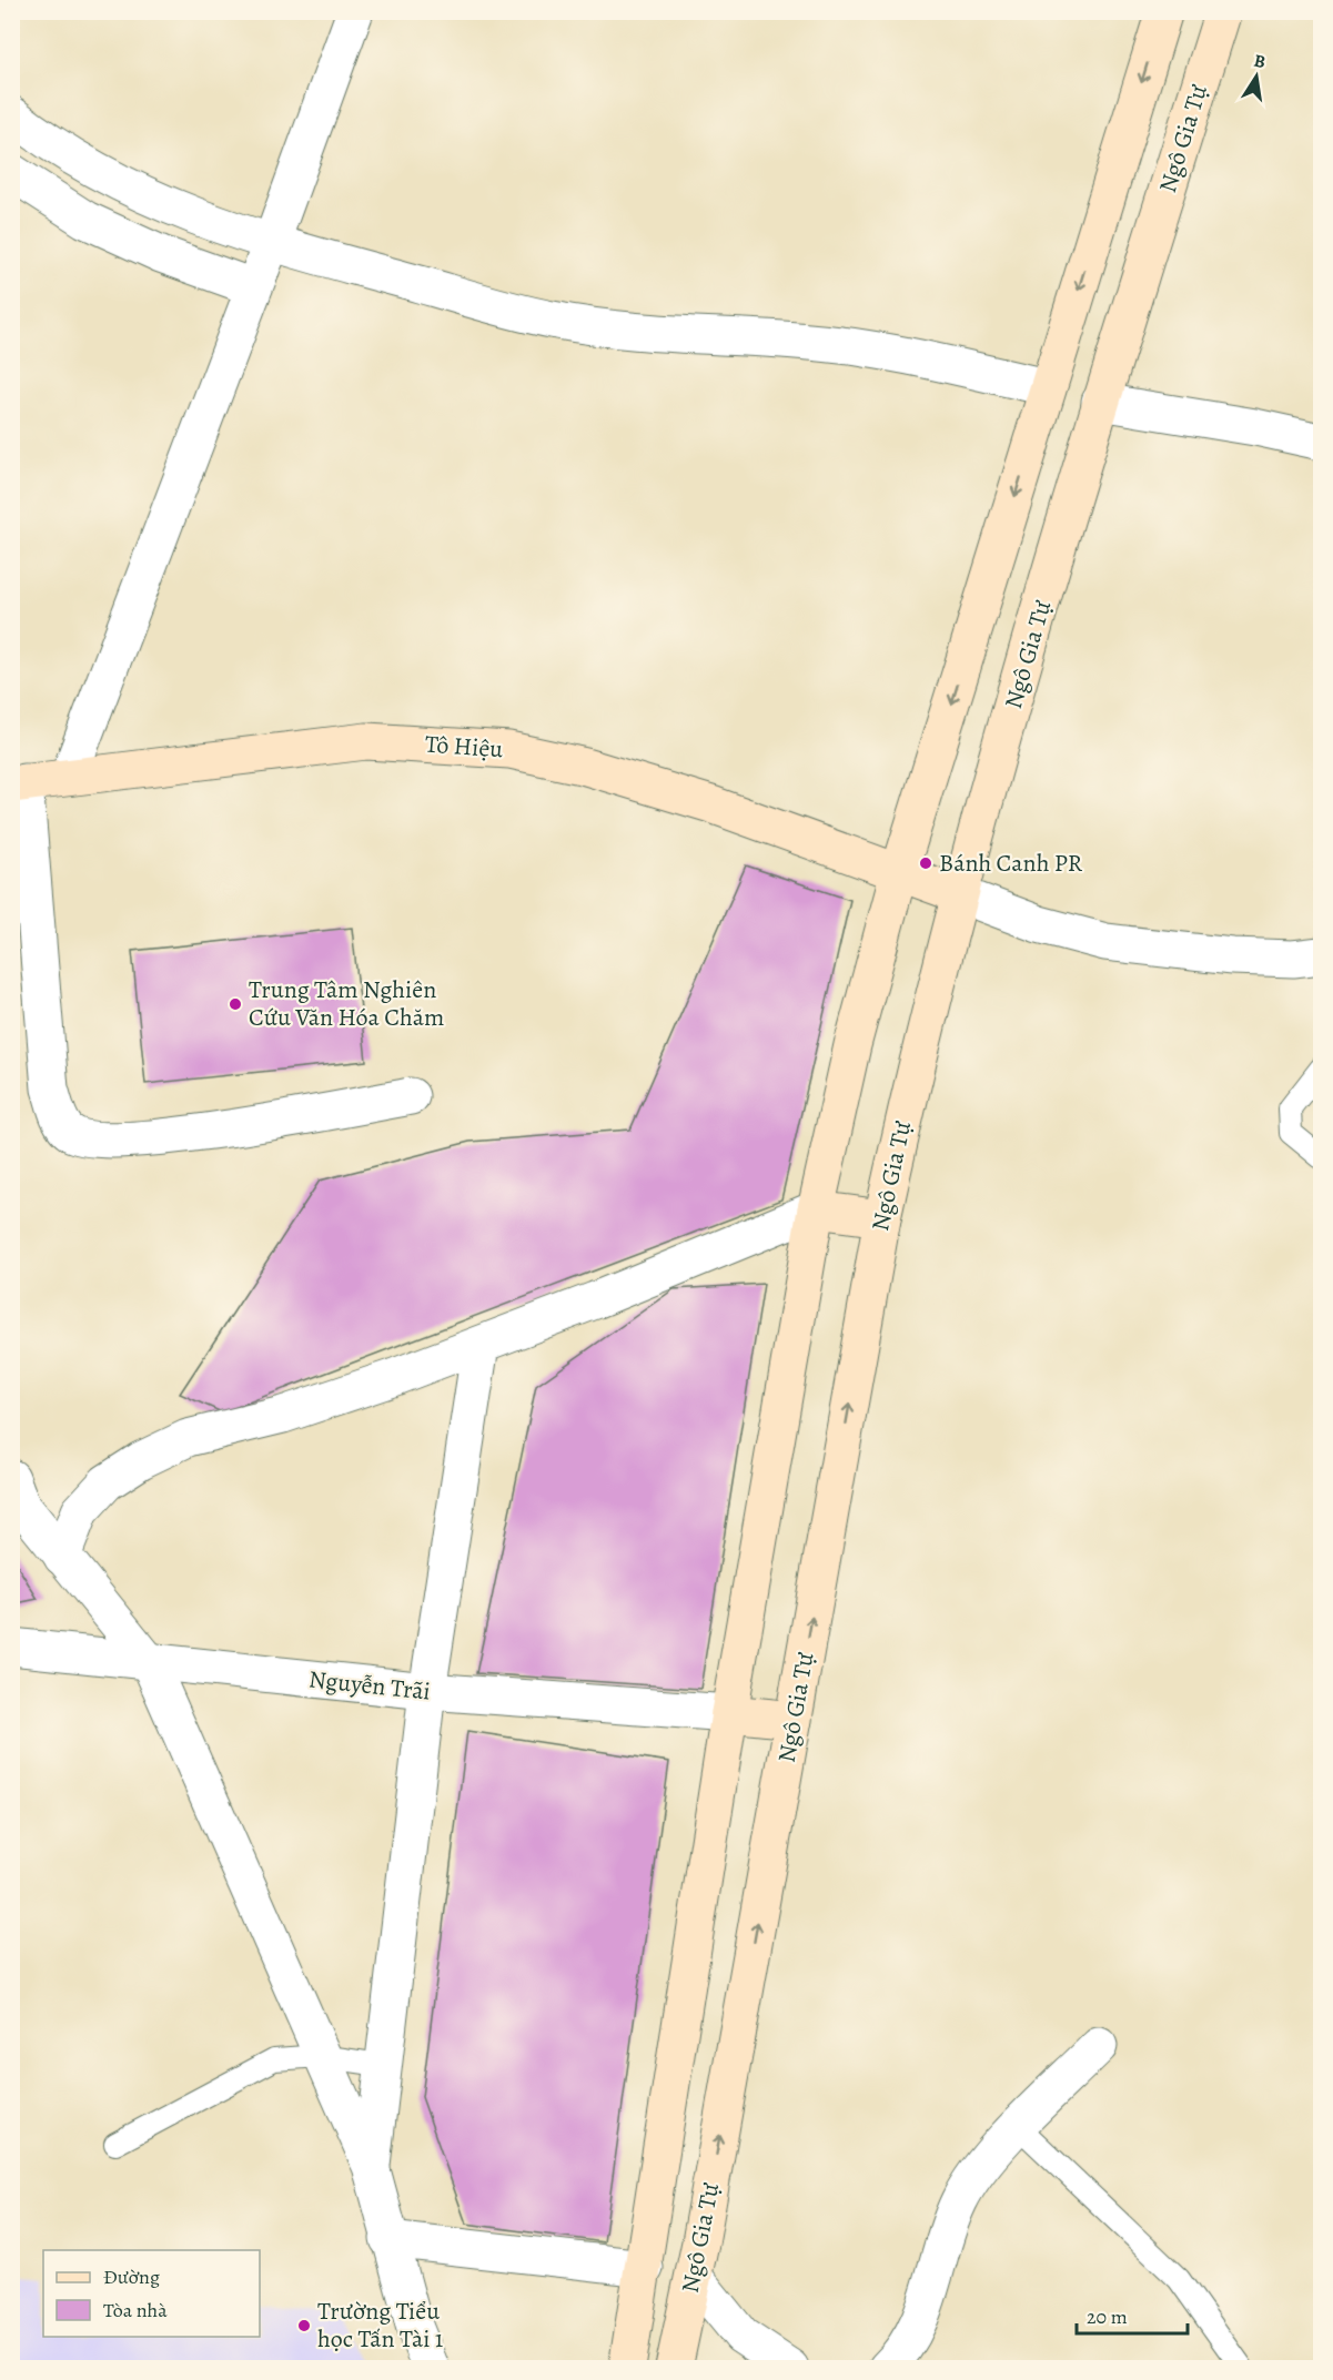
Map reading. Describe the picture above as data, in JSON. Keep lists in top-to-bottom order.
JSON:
{
  "streets": {
    "main road": ["Ngô Gia Tự", "Tô Hiệu"],
    "street": ["Nguyễn Trãi"]
  },
  "crossings": [
    ["Ngô Gia Tự", "Tô Hiệu"],
    ["Ngô Gia Tự", "Nguyễn Trãi"]
  ],
  "places": ["Bánh Canh PR", "Trung Tâm Nghiên Cứu Văn Hóa Chăm", "Trường Tiểu học Tấn Tài 1"],
  "legend": ["Đường", "Tòa nhà"],
  "scale_bar": "20 m",
  "north": "top"
}
